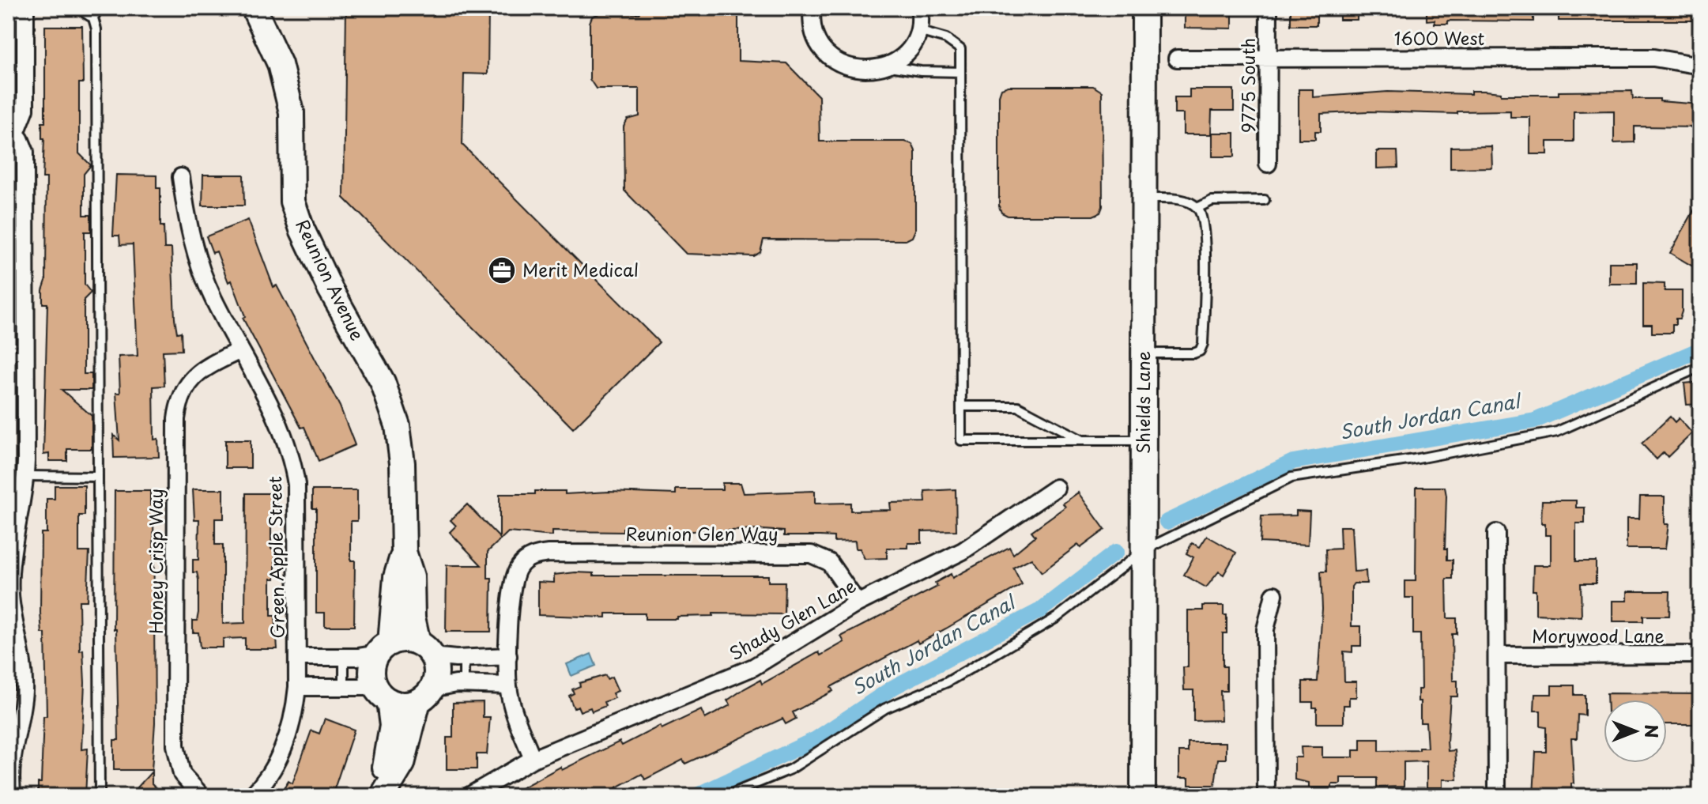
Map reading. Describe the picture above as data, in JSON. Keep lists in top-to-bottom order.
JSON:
{
  "streets": {
    "street": [
      "1600 West",
      "9775 South",
      "Reunion Avenue",
      "Shields Lane",
      "Reunion Glen Way",
      "Green Apple Street",
      "Honey Crisp Way",
      "Shady Glen Lane",
      "Morywood Lane"
    ]
  },
  "crossings": [
    ["1600 West", "9775 South"],
    ["Reunion Glen Way", "Shady Glen Lane"],
    ["Green Apple Street", "Honey Crisp Way"]
  ],
  "water": ["South Jordan Canal"],
  "places": {
    "office": ["Merit Medical"]
  },
  "north": "right"
}
